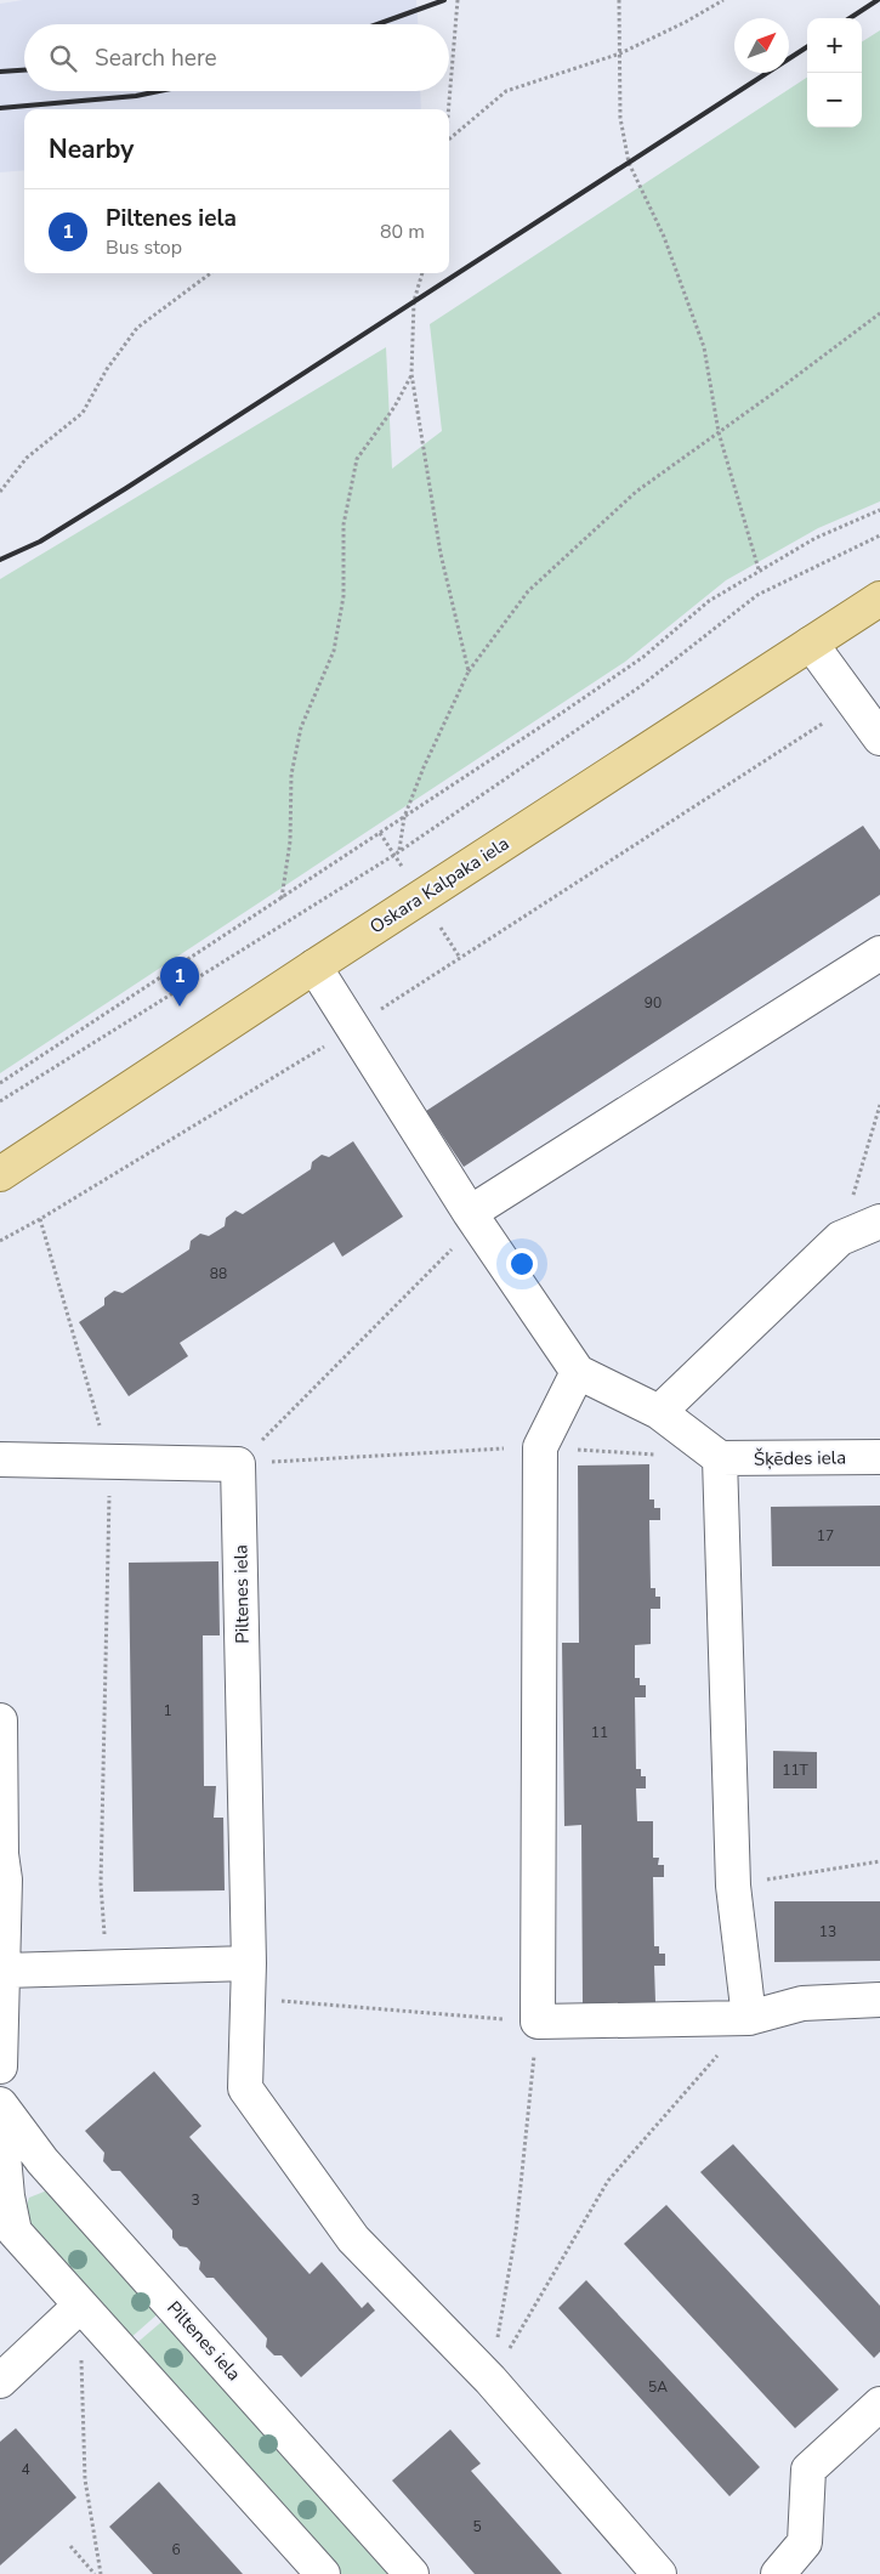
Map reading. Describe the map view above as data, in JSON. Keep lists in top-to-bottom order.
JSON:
{
  "streets": {
    "main road": ["Oskara Kalpaka iela"],
    "street": ["Šķēdes iela", "Piltenes iela"]
  },
  "house_numbers": [
    "90",
    "88",
    "17",
    "1",
    "11",
    "11T",
    "13",
    "3",
    "5A",
    "4",
    "5",
    "6"
  ],
  "north": "top right",
  "page": {
    "map_buttons": ["+", "−"],
    "search": "Search here",
    "heading": "Nearby",
    "list": [
      {
        "mark": "1",
        "name": "Piltenes iela",
        "note": "Bus stop",
        "value": "80 m"
      }
    ],
    "pins": "1"
  }
}
